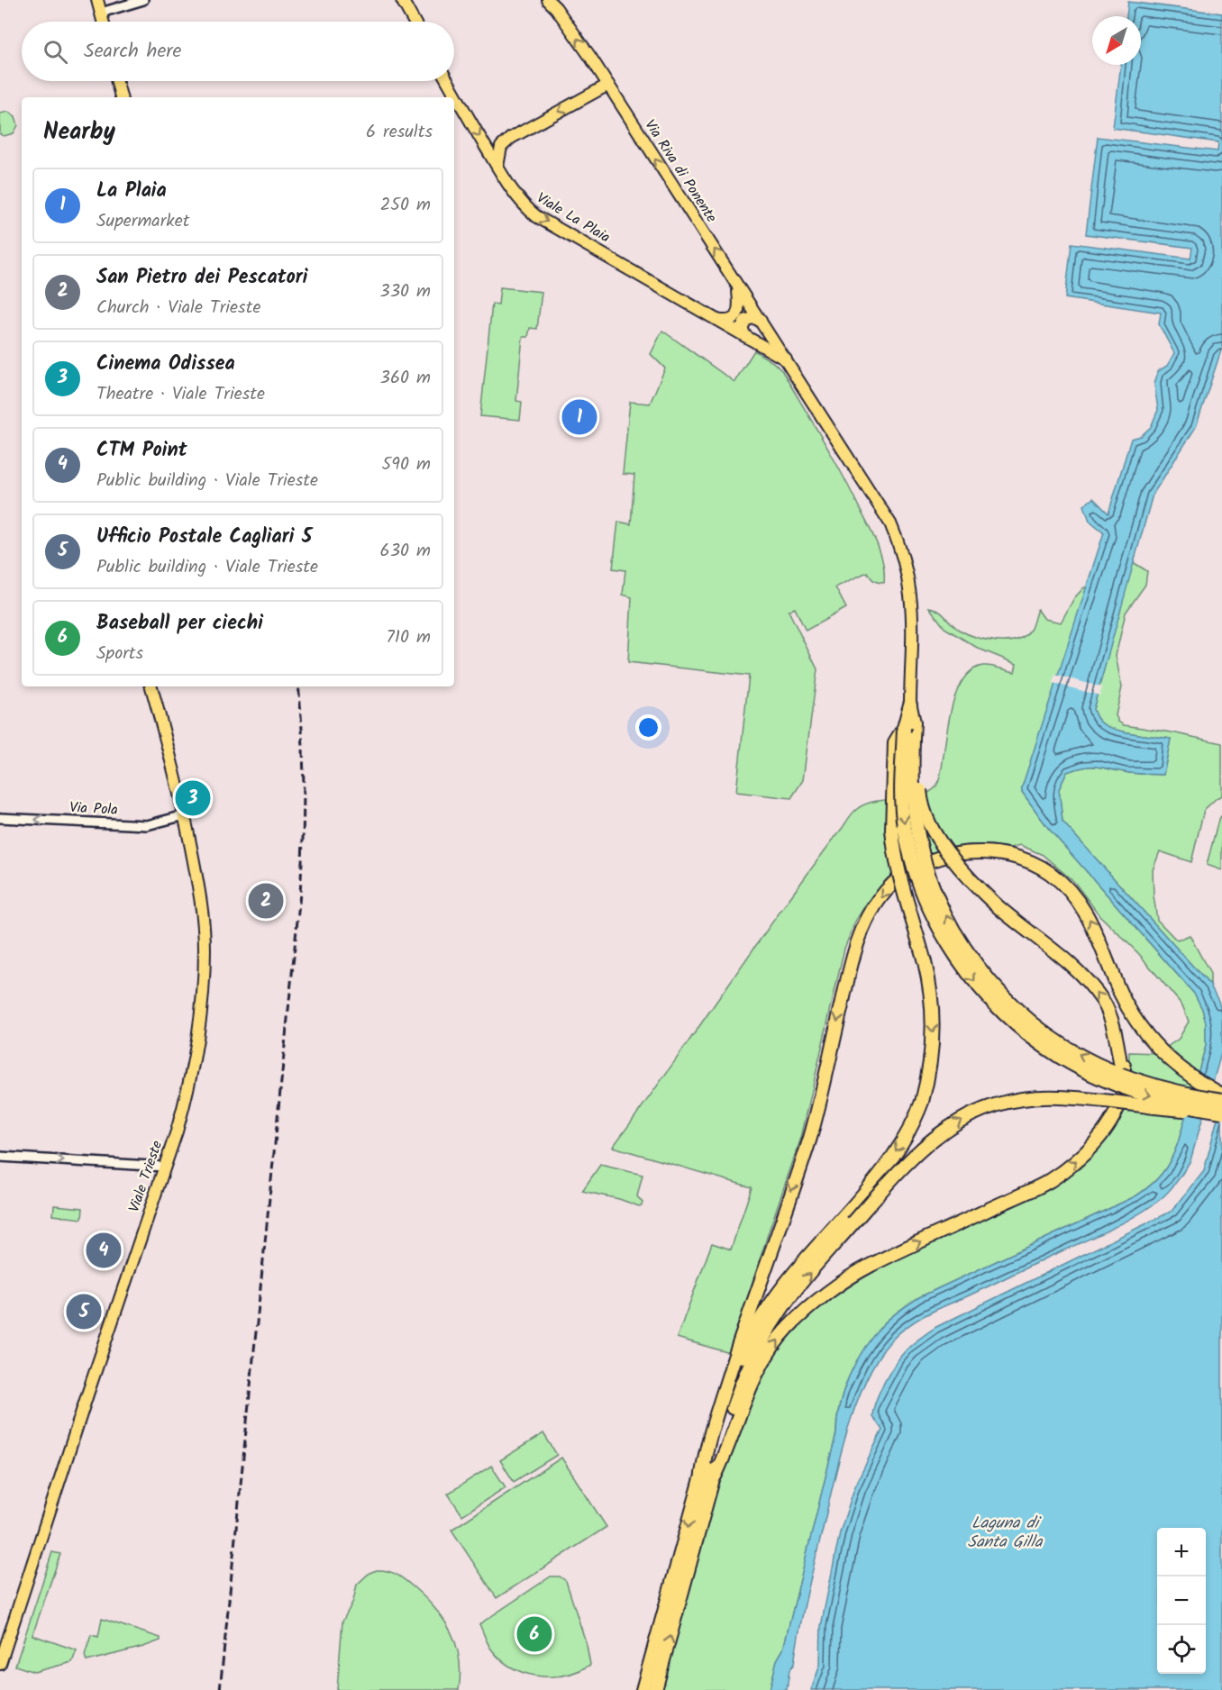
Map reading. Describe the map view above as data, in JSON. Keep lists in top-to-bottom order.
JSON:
{
  "streets": {
    "main road": ["Via Riva di Ponente", "Viale La Plaia", "Viale Trieste"],
    "street": ["Via Pola"]
  },
  "crossings": [
    ["Via Riva di Ponente", "Viale La Plaia"],
    ["Via Pola", "Viale Trieste"]
  ],
  "one_way": ["Via Riva di Ponente", "Viale La Plaia", "Via Pola"],
  "water": ["Laguna di Santa Gilla"],
  "north": "bottom left",
  "page": {
    "search": "Search here",
    "heading": ["Nearby", "6 results"],
    "list": [
      {
        "mark": "1",
        "name": "La Plaia",
        "note": "Supermarket",
        "value": "250 m"
      },
      {
        "mark": "2",
        "name": "San Pietro dei Pescatori",
        "note": "Church · Viale Trieste",
        "value": "330 m"
      },
      {
        "mark": "3",
        "name": "Cinema Odissea",
        "note": "Theatre · Viale Trieste",
        "value": "360 m"
      },
      {
        "mark": "4",
        "name": "CTM Point",
        "note": "Public building · Viale Trieste",
        "value": "590 m"
      },
      {
        "mark": "5",
        "name": "Ufficio Postale Cagliari 5",
        "note": "Public building · Viale Trieste",
        "value": "630 m"
      },
      {
        "mark": "6",
        "name": "Baseball per ciechi",
        "note": "Sports",
        "value": "710 m"
      }
    ],
    "pins": [
      "1",
      "3",
      "2",
      "4",
      "5",
      "6"
    ],
    "map_buttons": ["+", "−"]
  }
}
